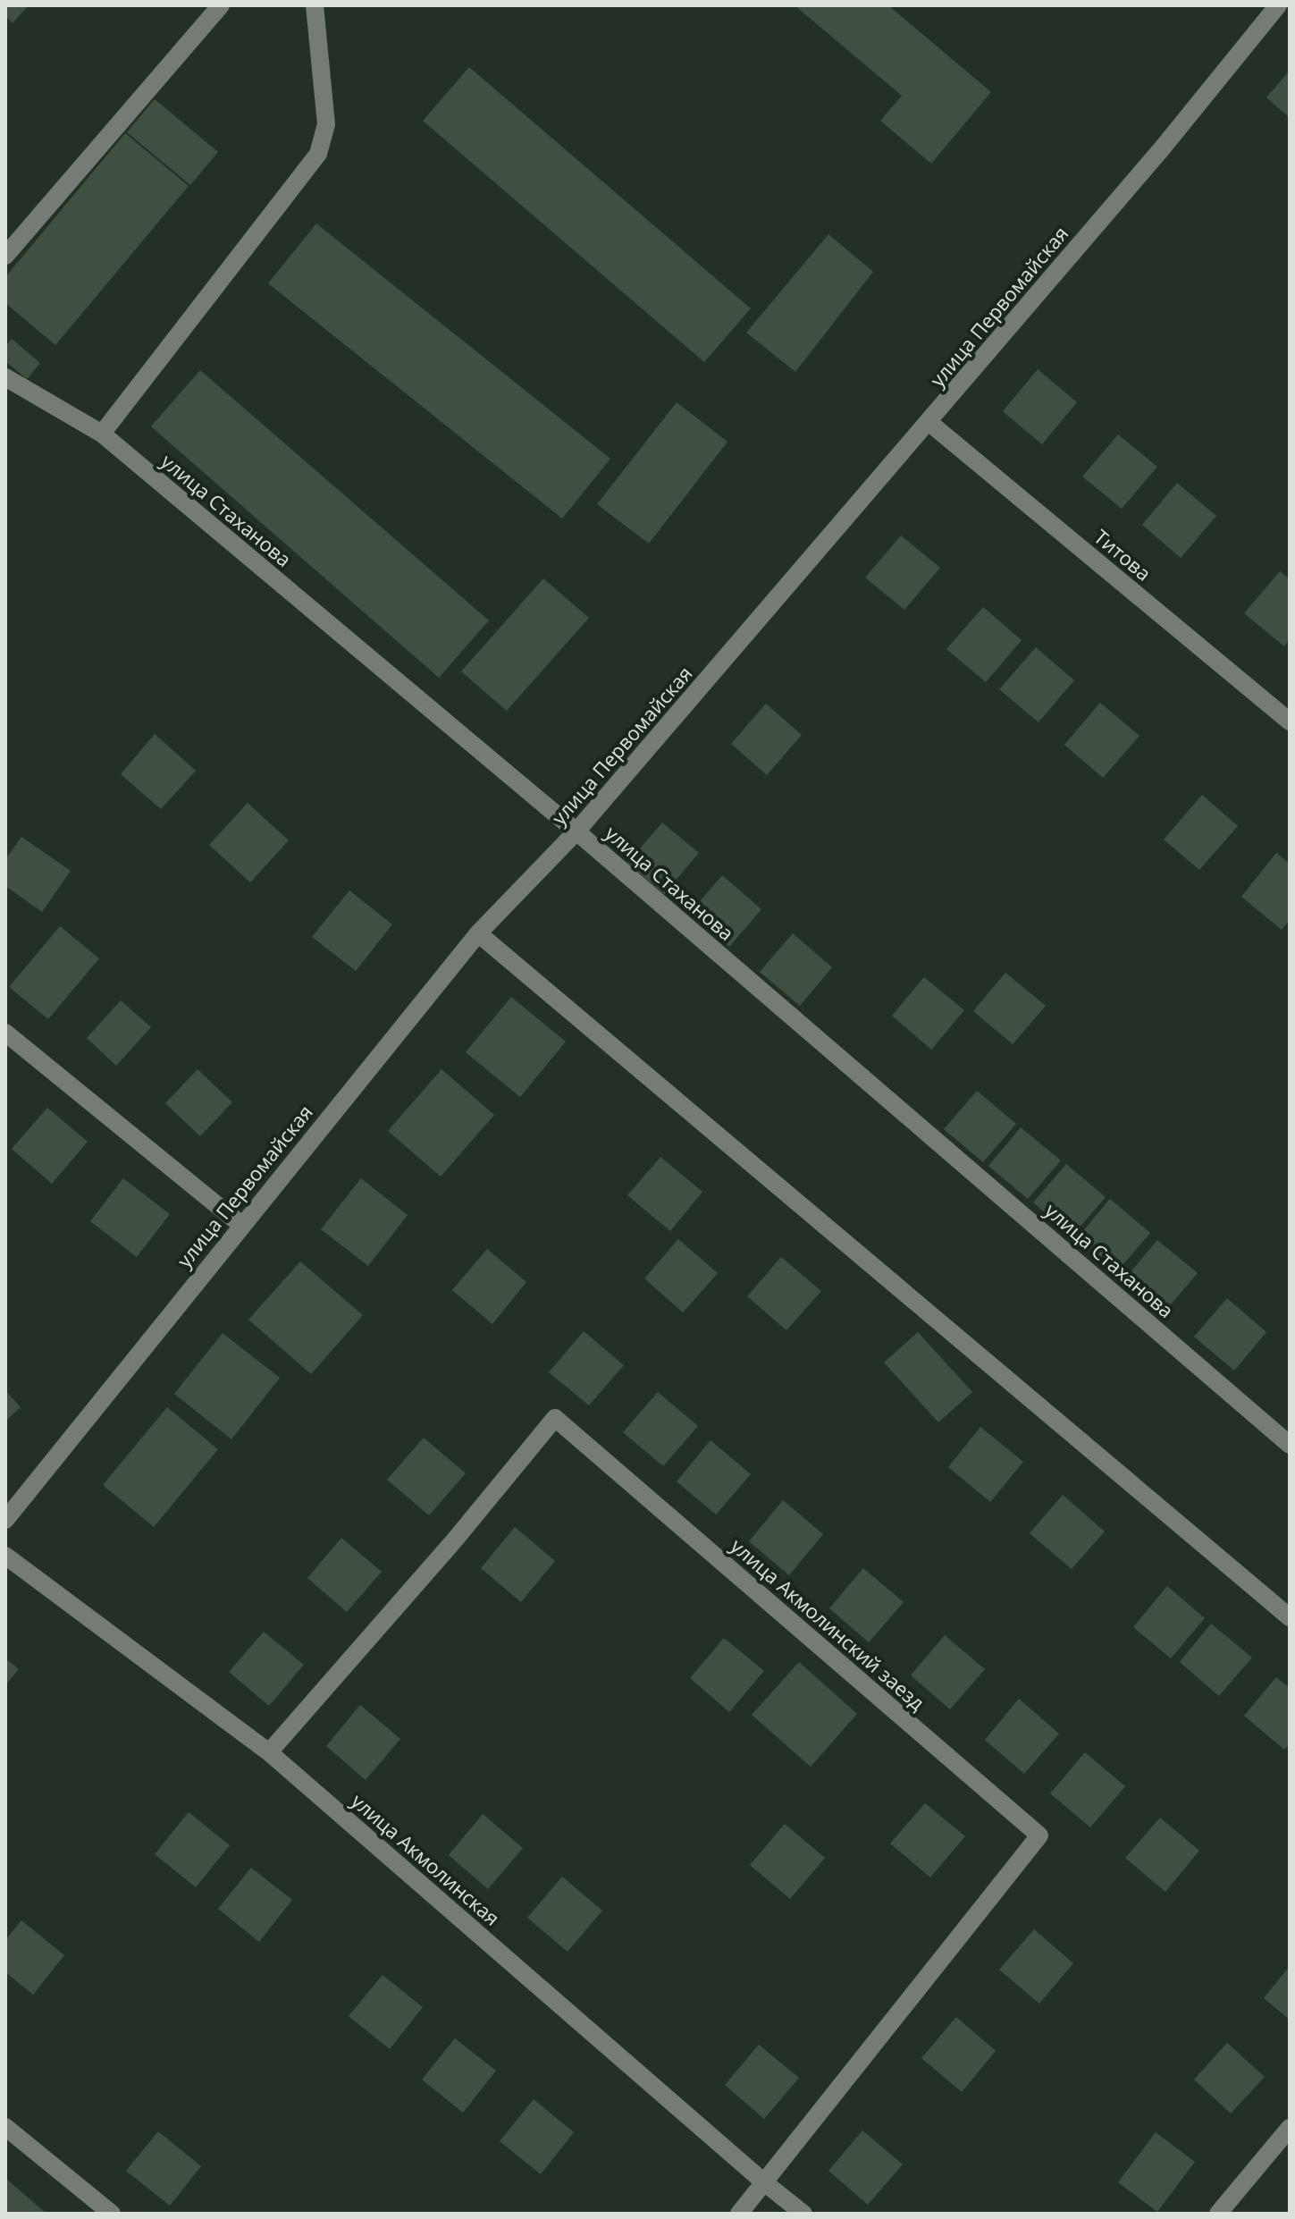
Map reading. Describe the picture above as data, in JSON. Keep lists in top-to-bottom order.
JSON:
{
  "streets": {
    "street": [
      "улица Первомайская",
      "улица Стаханова",
      "Титова",
      "улица Акмолинский заезд",
      "улица Акмолинская"
    ]
  },
  "crossings": [
    ["улица Первомайская", "улица Стаханова"],
    ["улица Первомайская", "Титова"],
    ["улица Акмолинский заезд", "улица Акмолинская"]
  ]
}
